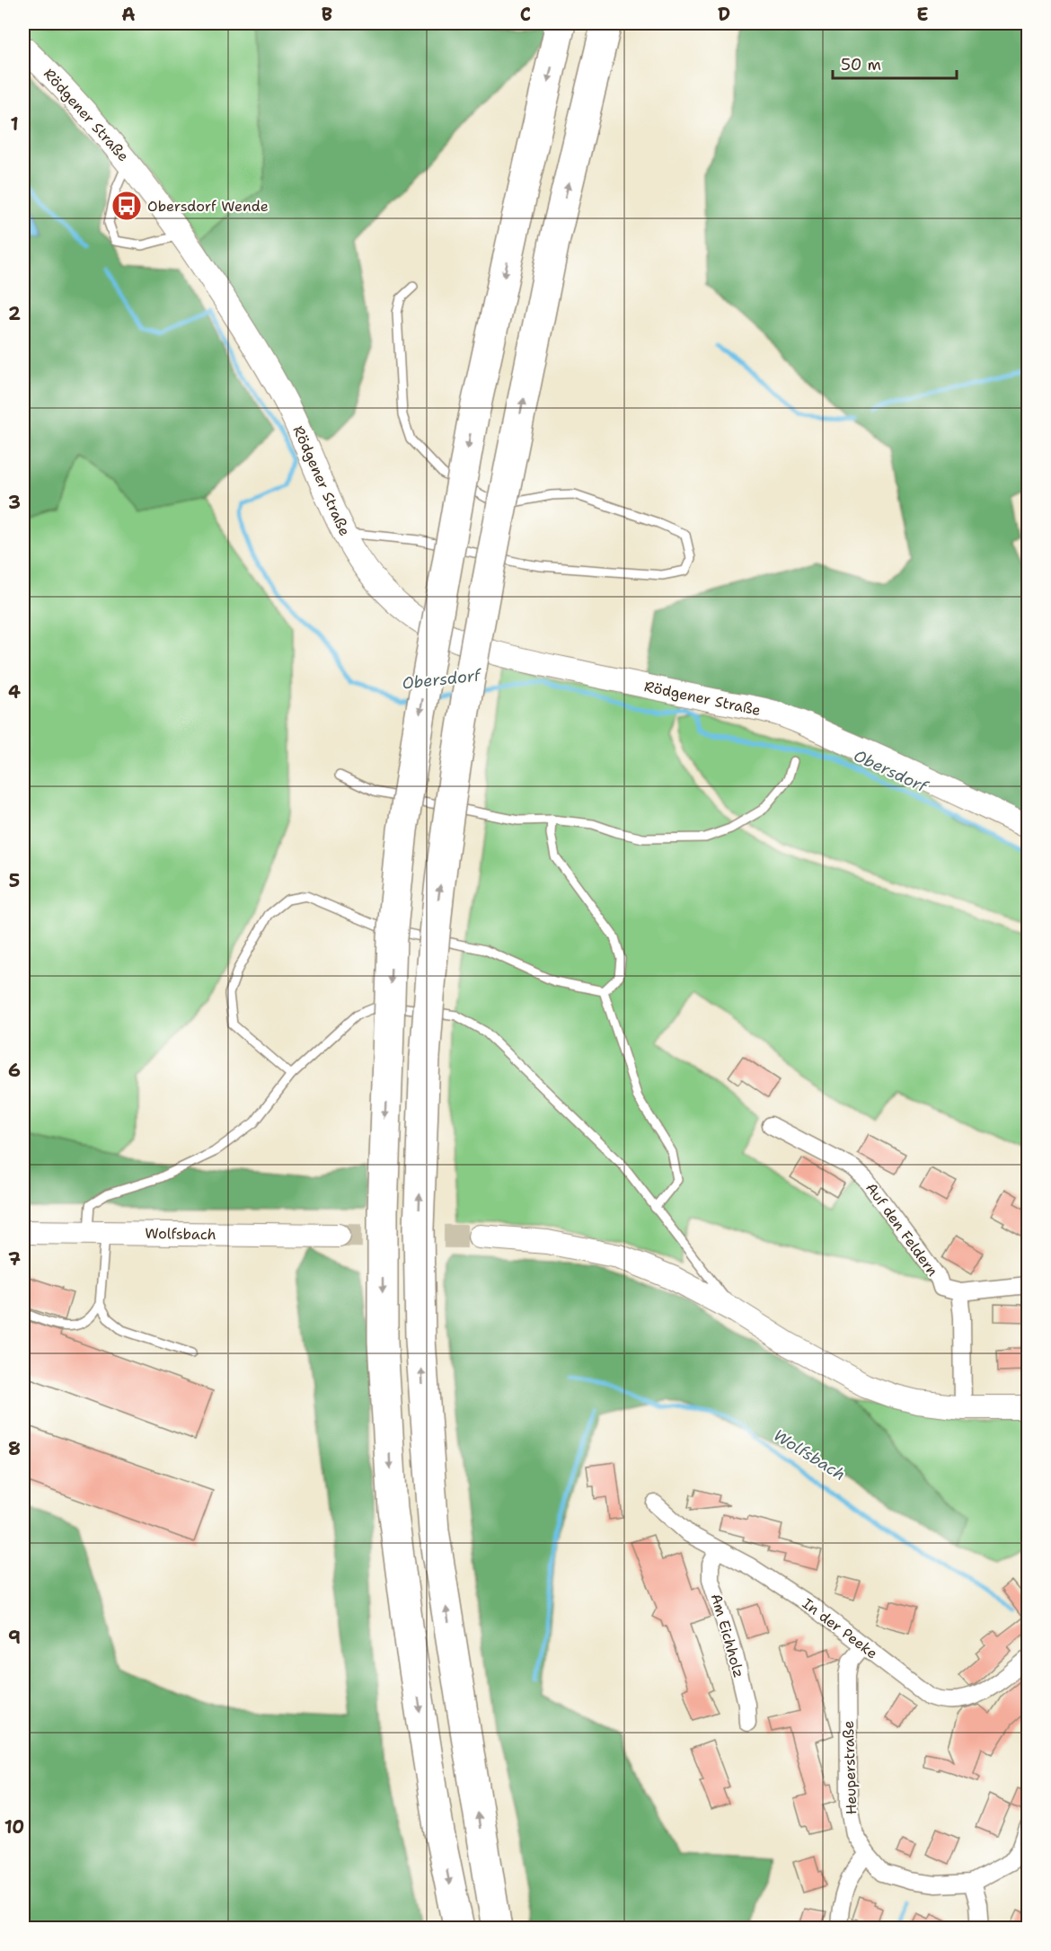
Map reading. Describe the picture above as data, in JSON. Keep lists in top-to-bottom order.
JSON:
{
  "streets": {
    "main road": ["Rödgener Straße", "Wolfsbach"],
    "street": [
      "Auf den Feldern",
      "In der Peeke",
      "Am Eichholz",
      "Heuperstraße"
    ]
  },
  "crossings": [
    ["In der Peeke", "Am Eichholz"],
    ["In der Peeke", "Heuperstraße"]
  ],
  "water": ["Obersdorf", "Wolfsbach"],
  "places": {
    "bus stop": ["Obersdorf Wende"]
  },
  "scale_bar": "50 m",
  "grid": {
    "columns": [
      "A",
      "B",
      "C",
      "D",
      "E"
    ],
    "rows": [
      "1",
      "2",
      "3",
      "4",
      "5",
      "6",
      "7",
      "8",
      "9",
      "10"
    ]
  }
}
